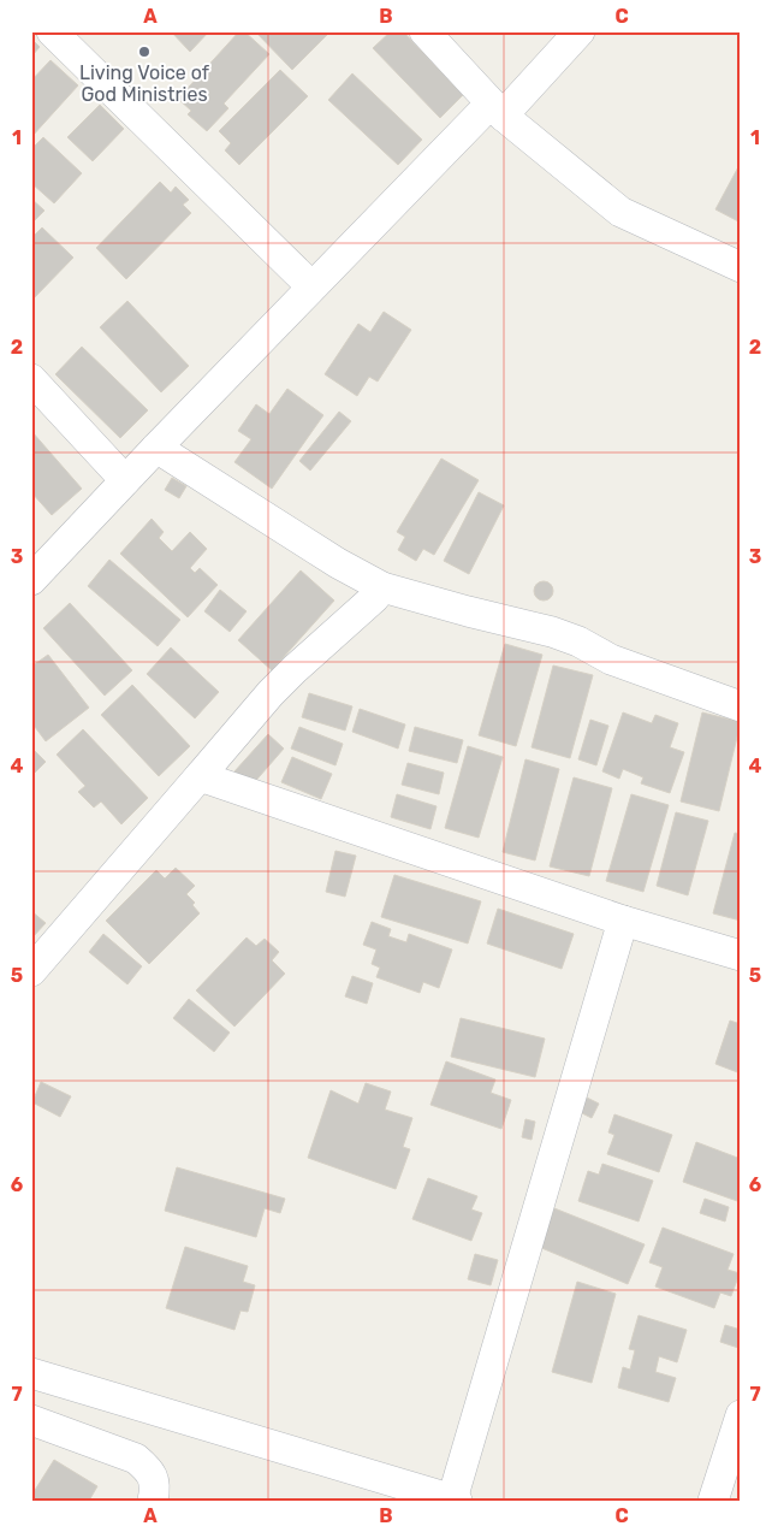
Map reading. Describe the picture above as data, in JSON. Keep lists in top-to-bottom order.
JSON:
{
  "places": ["Living Voice of God Ministries"],
  "grid": {
    "columns": ["A", "B", "C"],
    "rows": [
      "1",
      "2",
      "3",
      "4",
      "5",
      "6",
      "7"
    ]
  }
}
